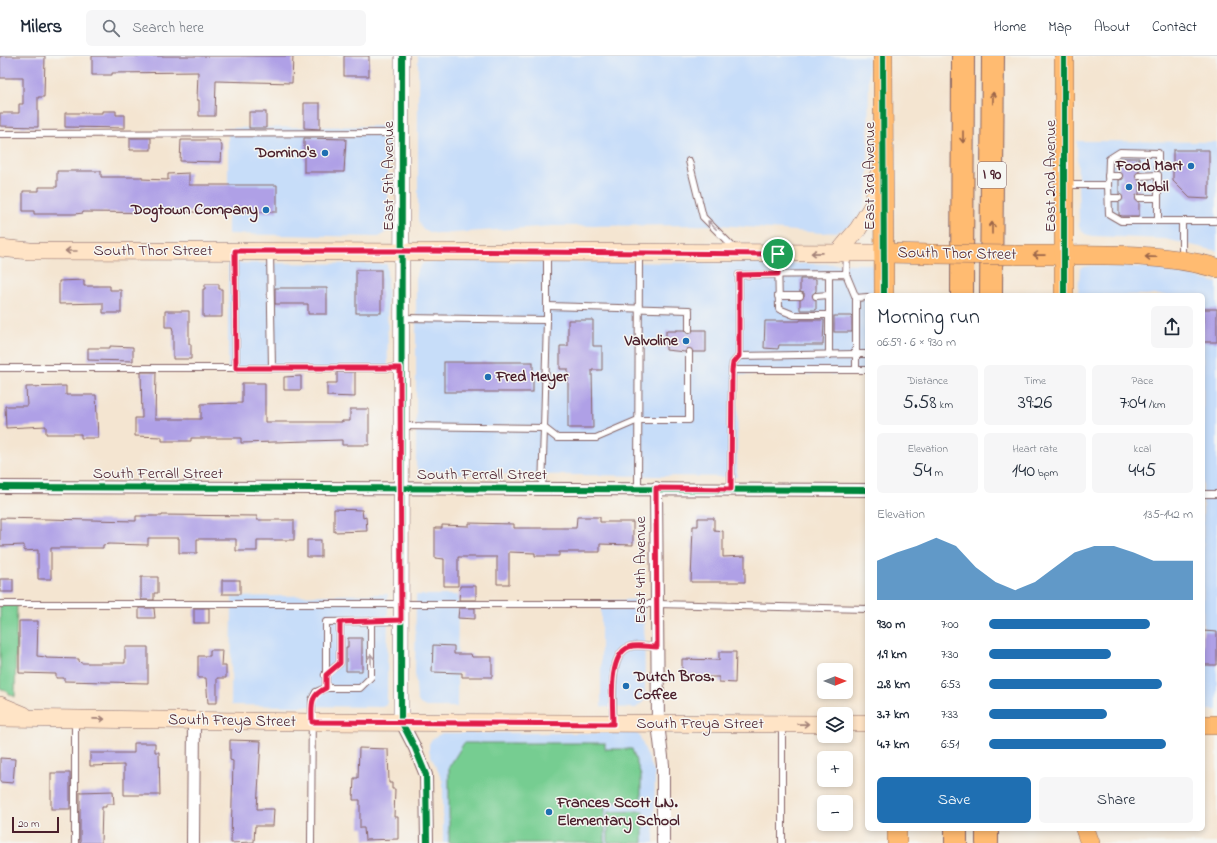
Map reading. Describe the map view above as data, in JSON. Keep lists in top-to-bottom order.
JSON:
{
  "streets": {
    "highway": ["I 90"],
    "main road": [
      "East 3rd Avenue",
      "East 2nd Avenue",
      "South Thor Street",
      "South Freya Street"
    ],
    "street": ["East 5th Avenue", "South Ferrall Street", "East 4th Avenue"]
  },
  "crossings": [
    ["East 5th Avenue", "South Thor Street"],
    ["East 5th Avenue", "South Ferrall Street"],
    ["East 5th Avenue", "South Freya Street"],
    ["East 3rd Avenue", "South Thor Street"],
    ["East 2nd Avenue", "South Thor Street"],
    ["South Ferrall Street", "East 4th Avenue"],
    ["East 4th Avenue", "South Freya Street"]
  ],
  "one_way": ["South Thor Street"],
  "places": [
    "Domino's",
    "Food Mart",
    "Mobil",
    "Dogtown Company",
    "Valvoline",
    "Fred Meyer",
    "Dutch Bros. Coffee",
    "Frances Scott L.N. Elementary School"
  ],
  "scale_bar": "20 m",
  "north": "right",
  "page": {
    "header": "Milers",
    "search": "Search here",
    "nav": [
      "Home",
      "Map",
      "About",
      "Contact"
    ],
    "heading": ["Morning run", "06:59 · 6 × 930 m"],
    "stats": [
      ["Distance", "5.58 km"],
      ["Time", "39:26"],
      ["Pace", "7:04 /km"],
      ["Elevation", "54 m"],
      ["Heart rate", "140 bpm"],
      ["kcal", "445"]
    ],
    "chart": ["Elevation", "135–142 m"],
    "list": [
      {
        "name": "930 m",
        "note": "7:00"
      },
      {
        "name": "1.9 km",
        "note": "7:30"
      },
      {
        "name": "2.8 km",
        "note": "6:53"
      },
      {
        "name": "3.7 km",
        "note": "7:33"
      },
      {
        "name": "4.7 km",
        "note": "6:51"
      }
    ],
    "map_buttons": ["+", "−"],
    "buttons": ["Save", "Share"],
    "scale": "20 m"
  }
}
